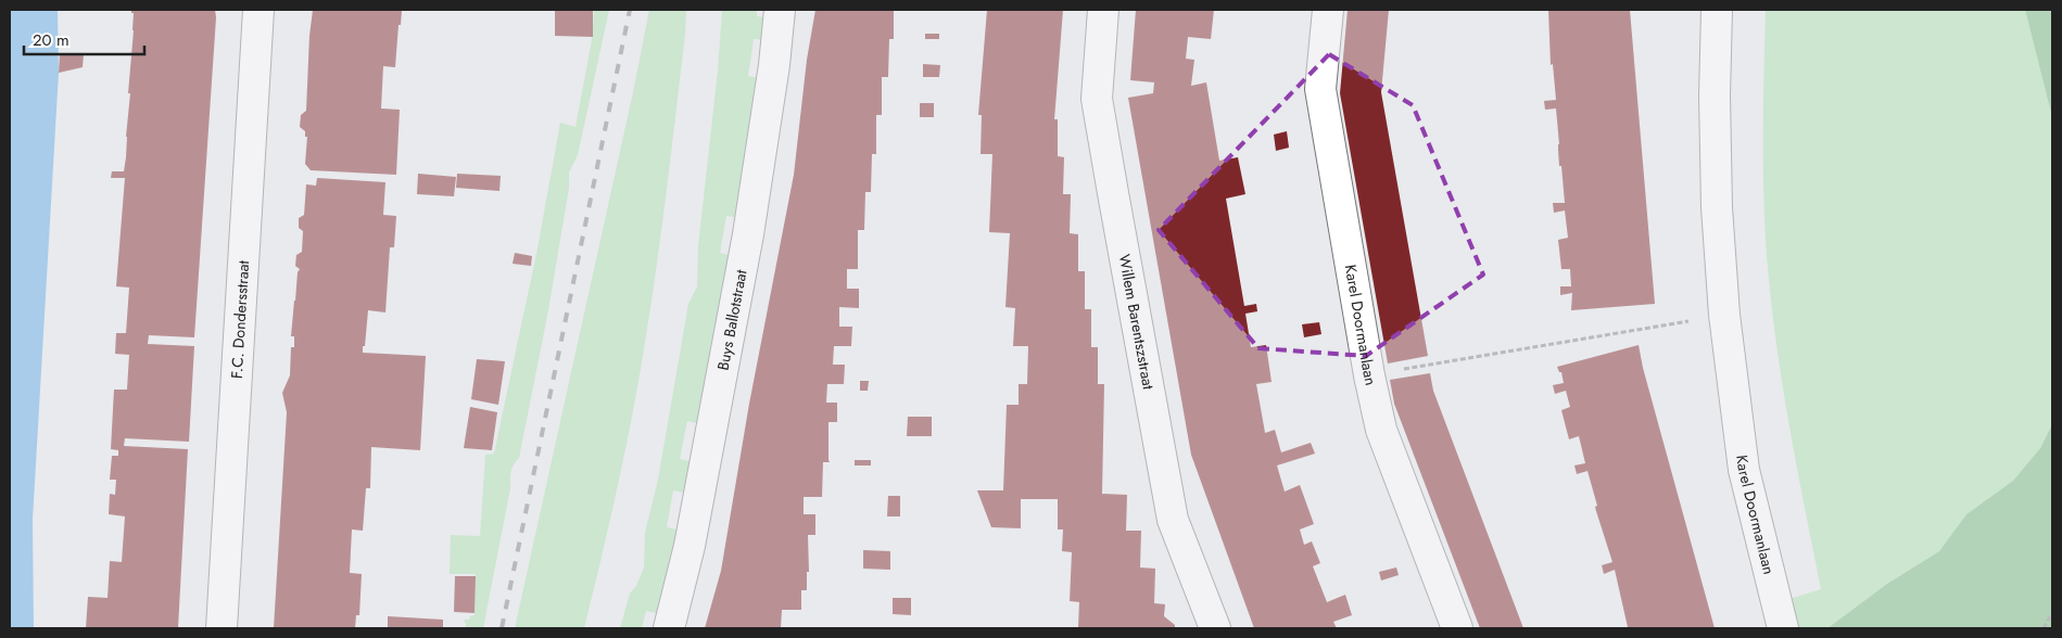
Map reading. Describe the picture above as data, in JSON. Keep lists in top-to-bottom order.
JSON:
{
  "streets": {
    "street": [
      "F.C. Dondersstraat",
      "Buys Ballotstraat",
      "Willem Barentszstraat",
      "Karel Doormanlaan"
    ]
  },
  "scale_bar": "20 m"
}
